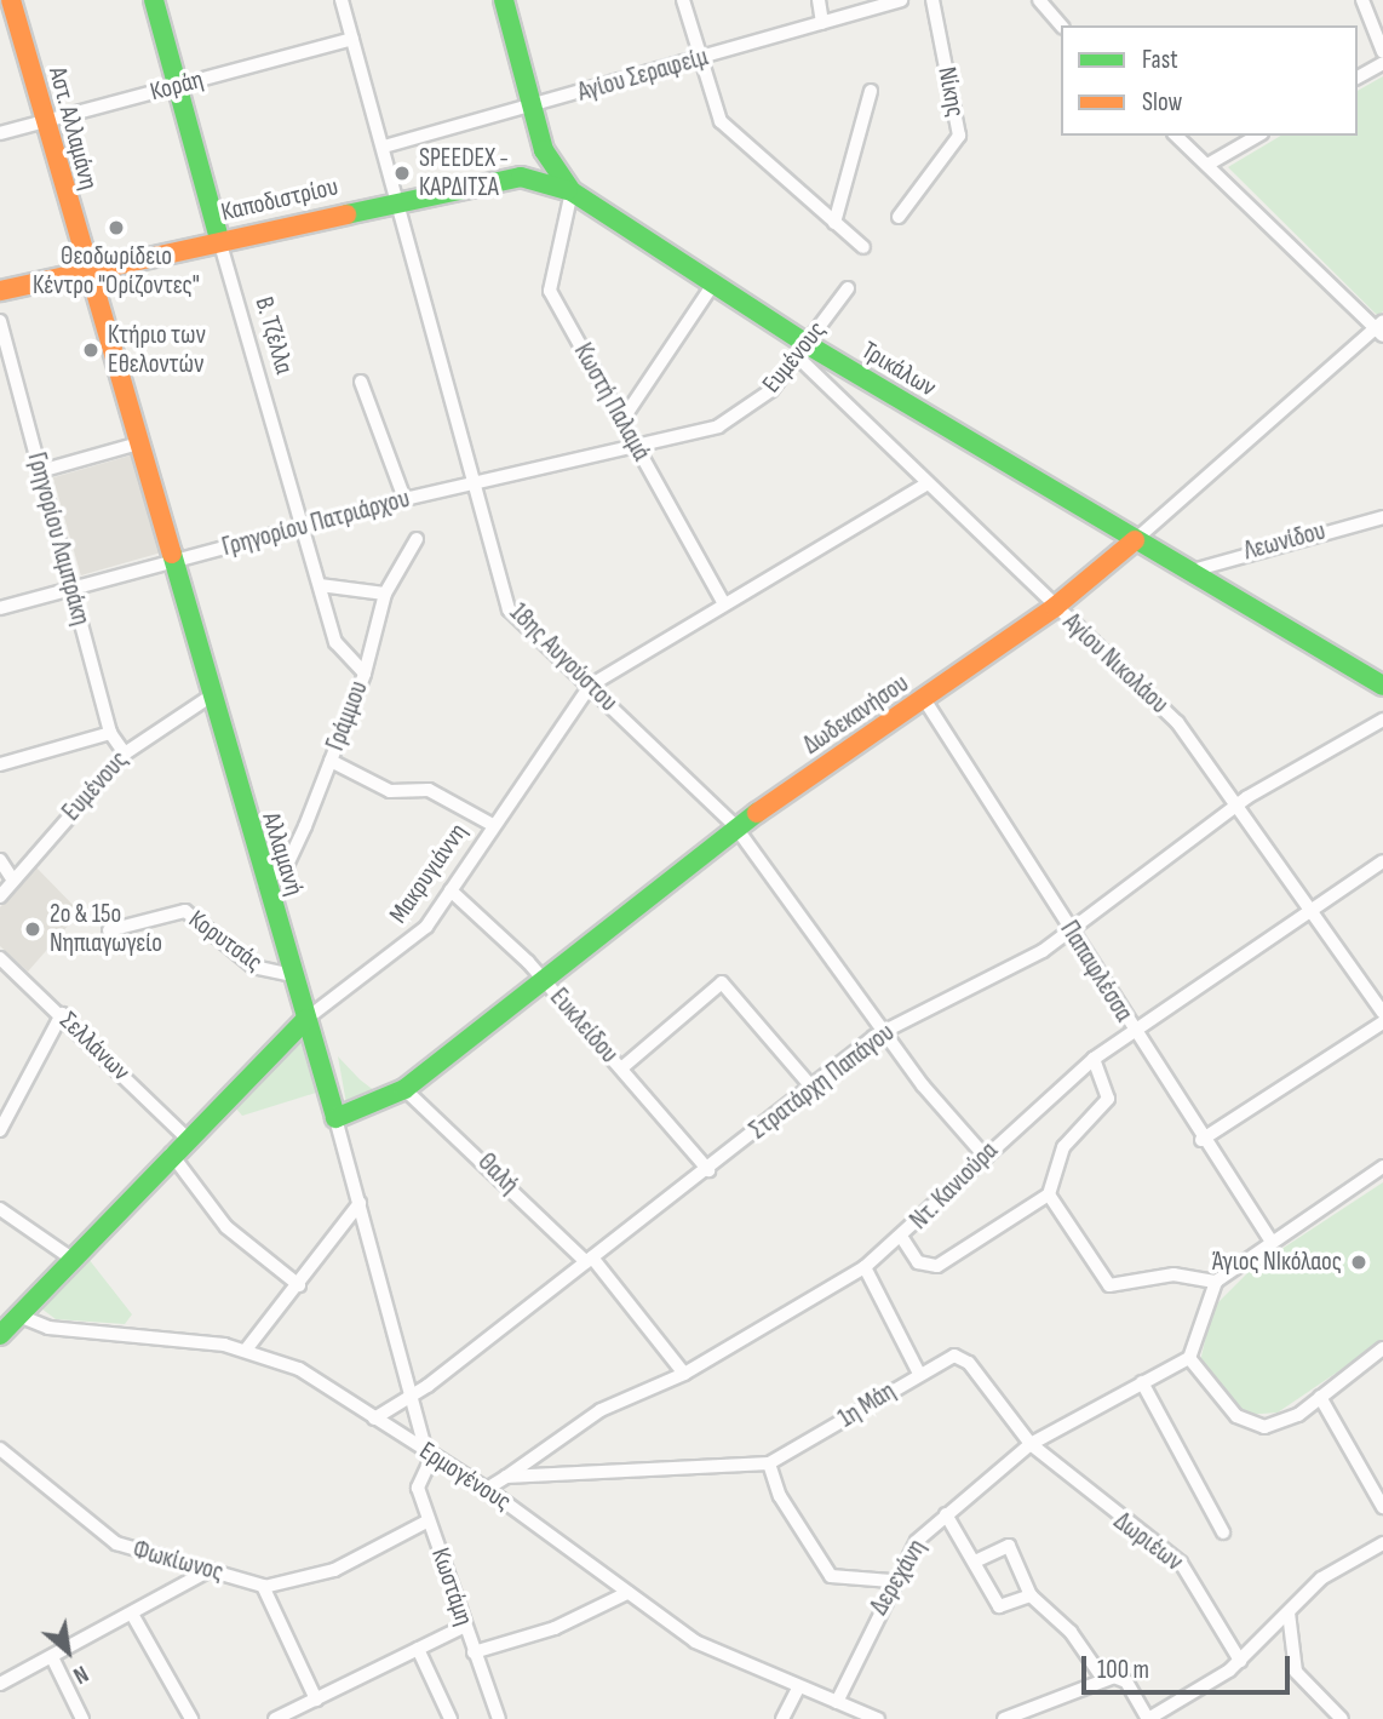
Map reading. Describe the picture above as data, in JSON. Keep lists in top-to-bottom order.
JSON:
{
  "streets": {
    "street": [
      "Αγίου Σεραφείμ",
      "Κοράη",
      "Νίκης",
      "Αστ. Αλλαμάνη",
      "Καποδιστρίου",
      "Β. Τζέλλα",
      "Ευμένους",
      "Τρικάλων",
      "Κωστή Παλαμά",
      "Γρηγορίου Πατριάρχου",
      "Γρηγορίου Λαμπράκη",
      "Λεωνίδου",
      "18ης Αυγούστου",
      "Αγίου Νικολάου",
      "Δωδεκανήσου",
      "Γράμμου",
      "Αλλαμανή",
      "Μακρυγιάννη",
      "Κορυτσάς",
      "Παπαφλέσσα",
      "Ευκλείδου",
      "Σελλάνων",
      "Στρατάρχη Παπάγου",
      "Θαλή",
      "Ντ. Κανιούρα",
      "1η Μάη",
      "Ερμογένους",
      "Δωριέων",
      "Φωκίωνος",
      "Δερεχάνη",
      "Κωστάμη"
    ]
  },
  "crossings": [
    ["Αγίου Σεραφείμ", "Τρικάλων"],
    ["Αγίου Σεραφείμ", "18ης Αυγούστου"],
    ["Κοράη", "Αστ. Αλλαμάνη"],
    ["Κοράη", "Β. Τζέλλα"],
    ["Κοράη", "18ης Αυγούστου"],
    ["Αστ. Αλλαμάνη", "Καποδιστρίου"],
    ["Αστ. Αλλαμάνη", "Αλλαμανή"],
    ["Καποδιστρίου", "Β. Τζέλλα"],
    ["Καποδιστρίου", "Τρικάλων"],
    ["Καποδιστρίου", "Κωστή Παλαμά"],
    ["Καποδιστρίου", "18ης Αυγούστου"],
    ["Καποδιστρίου", "Αλλαμανή"],
    ["Β. Τζέλλα", "Γρηγορίου Πατριάρχου"],
    ["Β. Τζέλλα", "Γράμμου"],
    ["Ευμένους", "Τρικάλων"],
    ["Ευμένους", "Κωστή Παλαμά"],
    ["Ευμένους", "Γρηγορίου Πατριάρχου"],
    ["Ευμένους", "Γρηγορίου Λαμπράκη"],
    ["Ευμένους", "Αγίου Νικολάου"],
    ["Ευμένους", "Αλλαμανή"],
    ["Τρικάλων", "Κωστή Παλαμά"],
    ["Τρικάλων", "Λεωνίδου"],
    ["Τρικάλων", "Αγίου Νικολάου"],
    ["Τρικάλων", "Δωδεκανήσου"],
    ["Κωστή Παλαμά", "Γρηγορίου Πατριάρχου"],
    ["Κωστή Παλαμά", "Μακρυγιάννη"],
    ["Γρηγορίου Πατριάρχου", "Γρηγορίου Λαμπράκη"],
    ["Γρηγορίου Πατριάρχου", "18ης Αυγούστου"],
    ["Γρηγορίου Πατριάρχου", "Αλλαμανή"],
    ["18ης Αυγούστου", "Δωδεκανήσου"],
    ["18ης Αυγούστου", "Μακρυγιάννη"],
    ["18ης Αυγούστου", "Στρατάρχη Παπάγου"],
    ["18ης Αυγούστου", "Ντ. Κανιούρα"],
    ["Αγίου Νικολάου", "Δωδεκανήσου"],
    ["Αγίου Νικολάου", "Μακρυγιάννη"],
    ["Αγίου Νικολάου", "Στρατάρχη Παπάγου"],
    ["Αγίου Νικολάου", "Ντ. Κανιούρα"],
    ["Δωδεκανήσου", "Αλλαμανή"],
    ["Δωδεκανήσου", "Παπαφλέσσα"],
    ["Δωδεκανήσου", "Ευκλείδου"],
    ["Δωδεκανήσου", "Θαλή"],
    ["Γράμμου", "Αλλαμανή"],
    ["Αλλαμανή", "Μακρυγιάννη"],
    ["Αλλαμανή", "Κορυτσάς"],
    ["Αλλαμανή", "Στρατάρχη Παπάγου"],
    ["Αλλαμανή", "Ερμογένους"],
    ["Αλλαμανή", "Κωστάμη"],
    ["Μακρυγιάννη", "Ευκλείδου"],
    ["Μακρυγιάννη", "Σελλάνων"],
    ["Μακρυγιάννη", "Ερμογένους"],
    ["Παπαφλέσσα", "Στρατάρχη Παπάγου"],
    ["Παπαφλέσσα", "Ντ. Κανιούρα"],
    ["Ευκλείδου", "Στρατάρχη Παπάγου"],
    ["Στρατάρχη Παπάγου", "Θαλή"],
    ["Στρατάρχη Παπάγου", "Ερμογένους"],
    ["Θαλή", "Ντ. Κανιούρα"],
    ["Ντ. Κανιούρα", "1η Μάη"],
    ["1η Μάη", "Ερμογένους"],
    ["1η Μάη", "Δωριέων"],
    ["1η Μάη", "Δερεχάνη"],
    ["Ερμογένους", "Δερεχάνη"],
    ["Ερμογένους", "Κωστάμη"],
    ["Δωριέων", "Δερεχάνη"]
  ],
  "places": [
    "SPEEDEX - ΚΑΡΔΙΤΣΑ",
    "Θεοδωρίδειο Κέντρο \"Ορίζοντες\"",
    "Κτήριο των Εθελοντών",
    "2ο & 15ο Νηπιαγωγείο",
    "Άγιος ΝΙκόλαος"
  ],
  "legend": ["Fast", "Slow"],
  "scale_bar": "100 m",
  "north": "bottom right"
}
